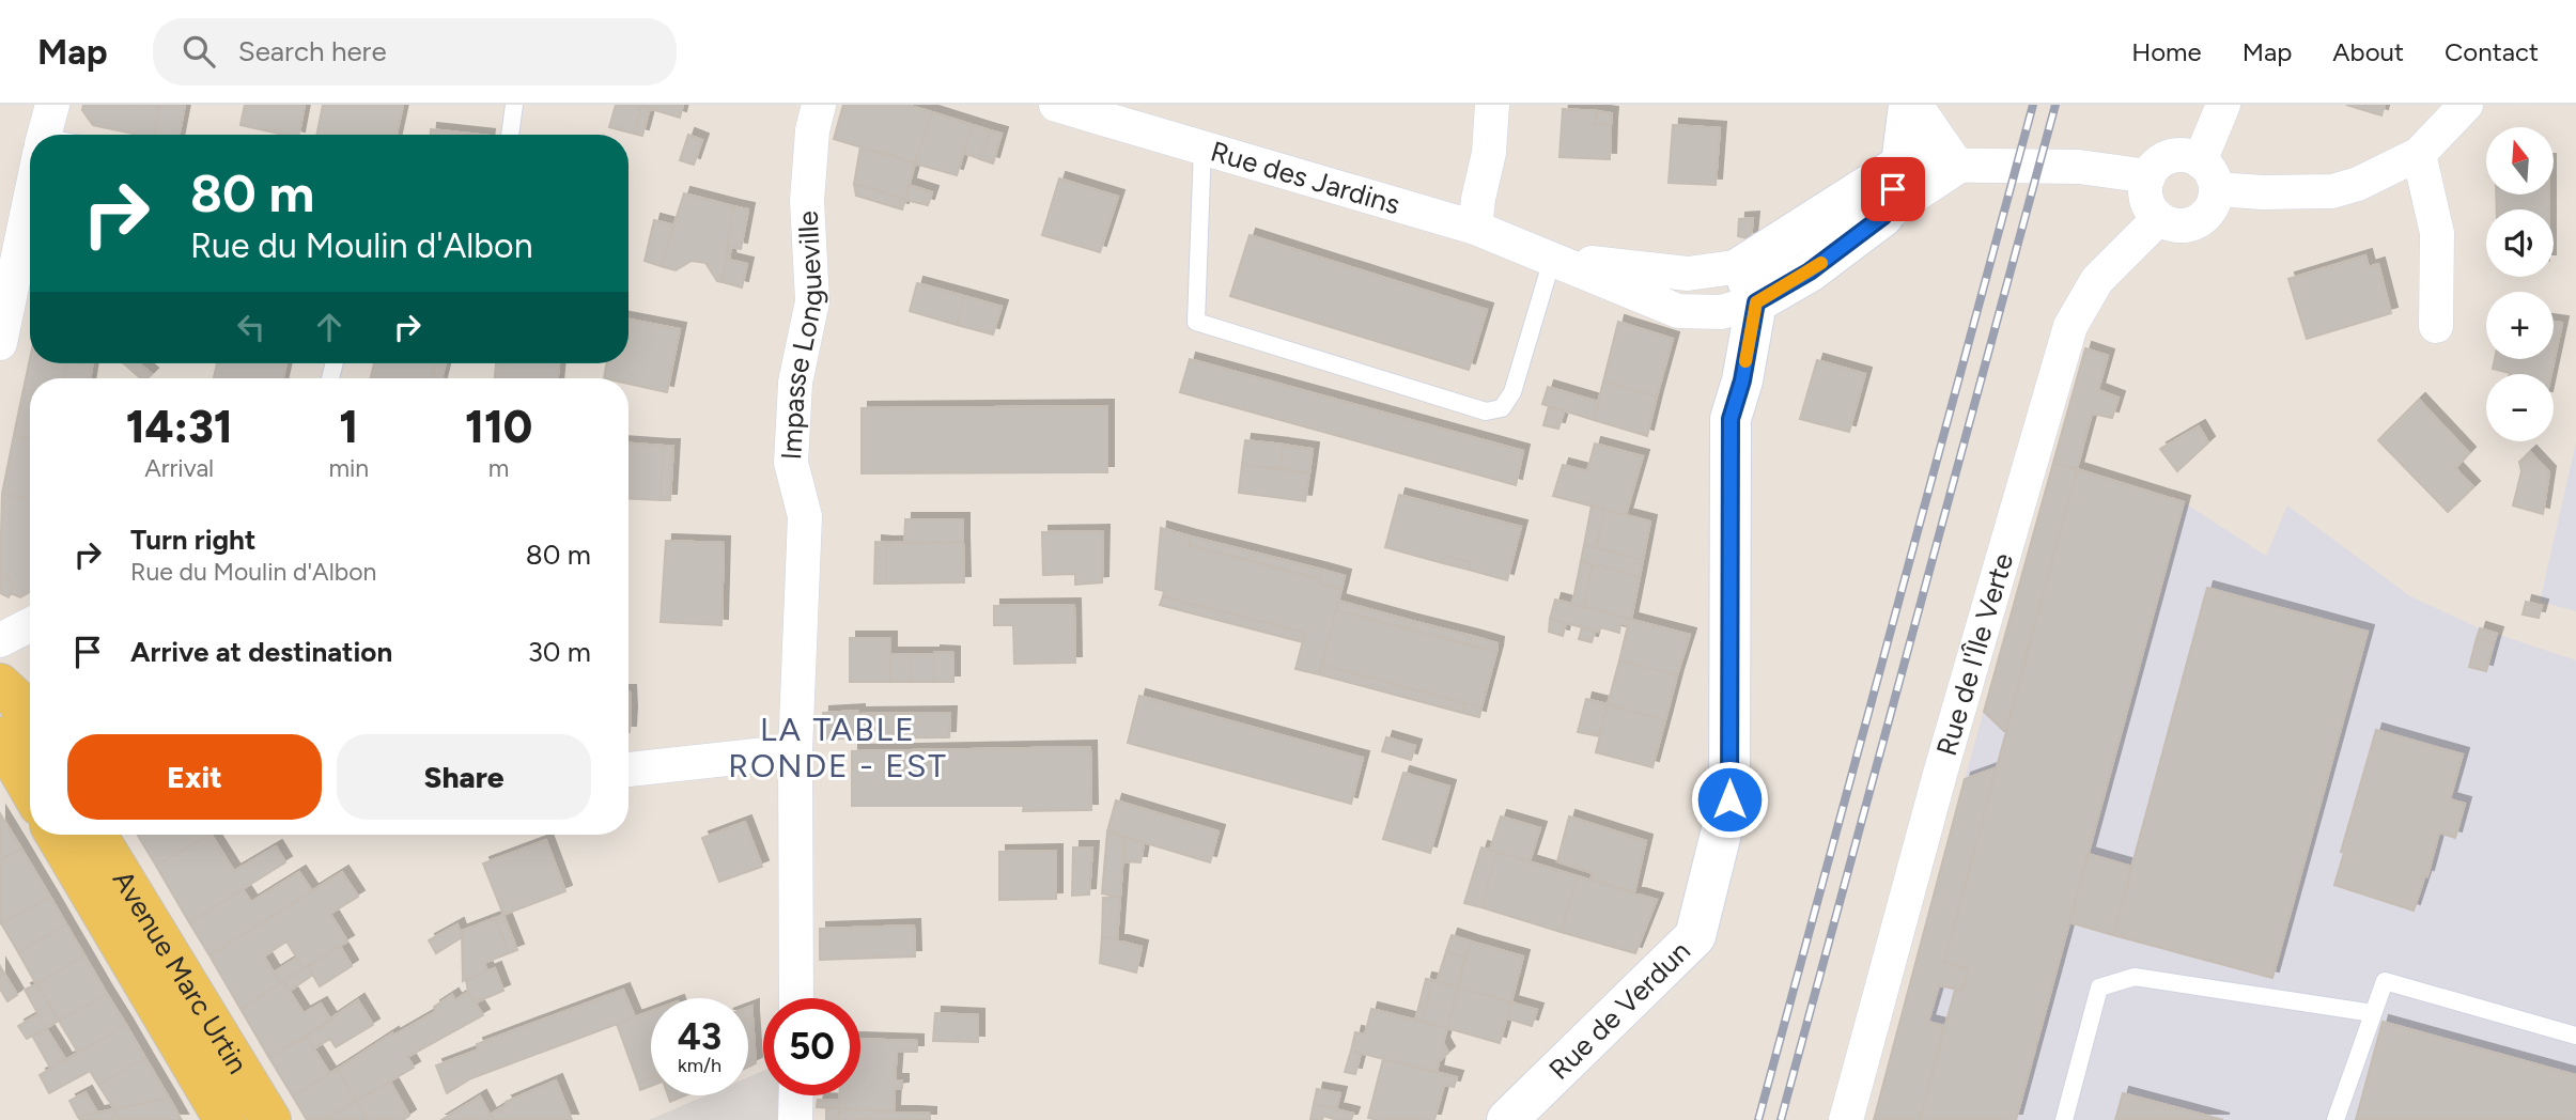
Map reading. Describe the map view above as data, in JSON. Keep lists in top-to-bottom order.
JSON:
{
  "streets": {
    "main road": ["Avenue Marc Urtin", "Rue de Verdun"],
    "street": ["Rue des Jardins", "Impasse Longueville", "Rue de l'Île Verte"]
  },
  "crossings": [
    ["Rue des Jardins", "Rue de Verdun"]
  ],
  "districts": ["LA TABLE RONDE - EST"],
  "north": "top",
  "page": {
    "header": "Map",
    "search": "Search here",
    "nav": [
      "Home",
      "Map",
      "About",
      "Contact"
    ],
    "map_buttons": ["+", "−"],
    "turn": ["80 m", "Rue du Moulin d'Albon"],
    "eta": [
      "14:31",
      "Arrival",
      "1",
      "min",
      "110",
      "m"
    ],
    "list": [
      {
        "name": "Turn right",
        "note": "Rue du Moulin d'Albon",
        "value": "80 m"
      },
      {
        "name": "Arrive at destination",
        "value": "30 m"
      }
    ],
    "buttons": ["Exit", "Share"],
    "speed": "43 km/h",
    "limit": "50"
  }
}
